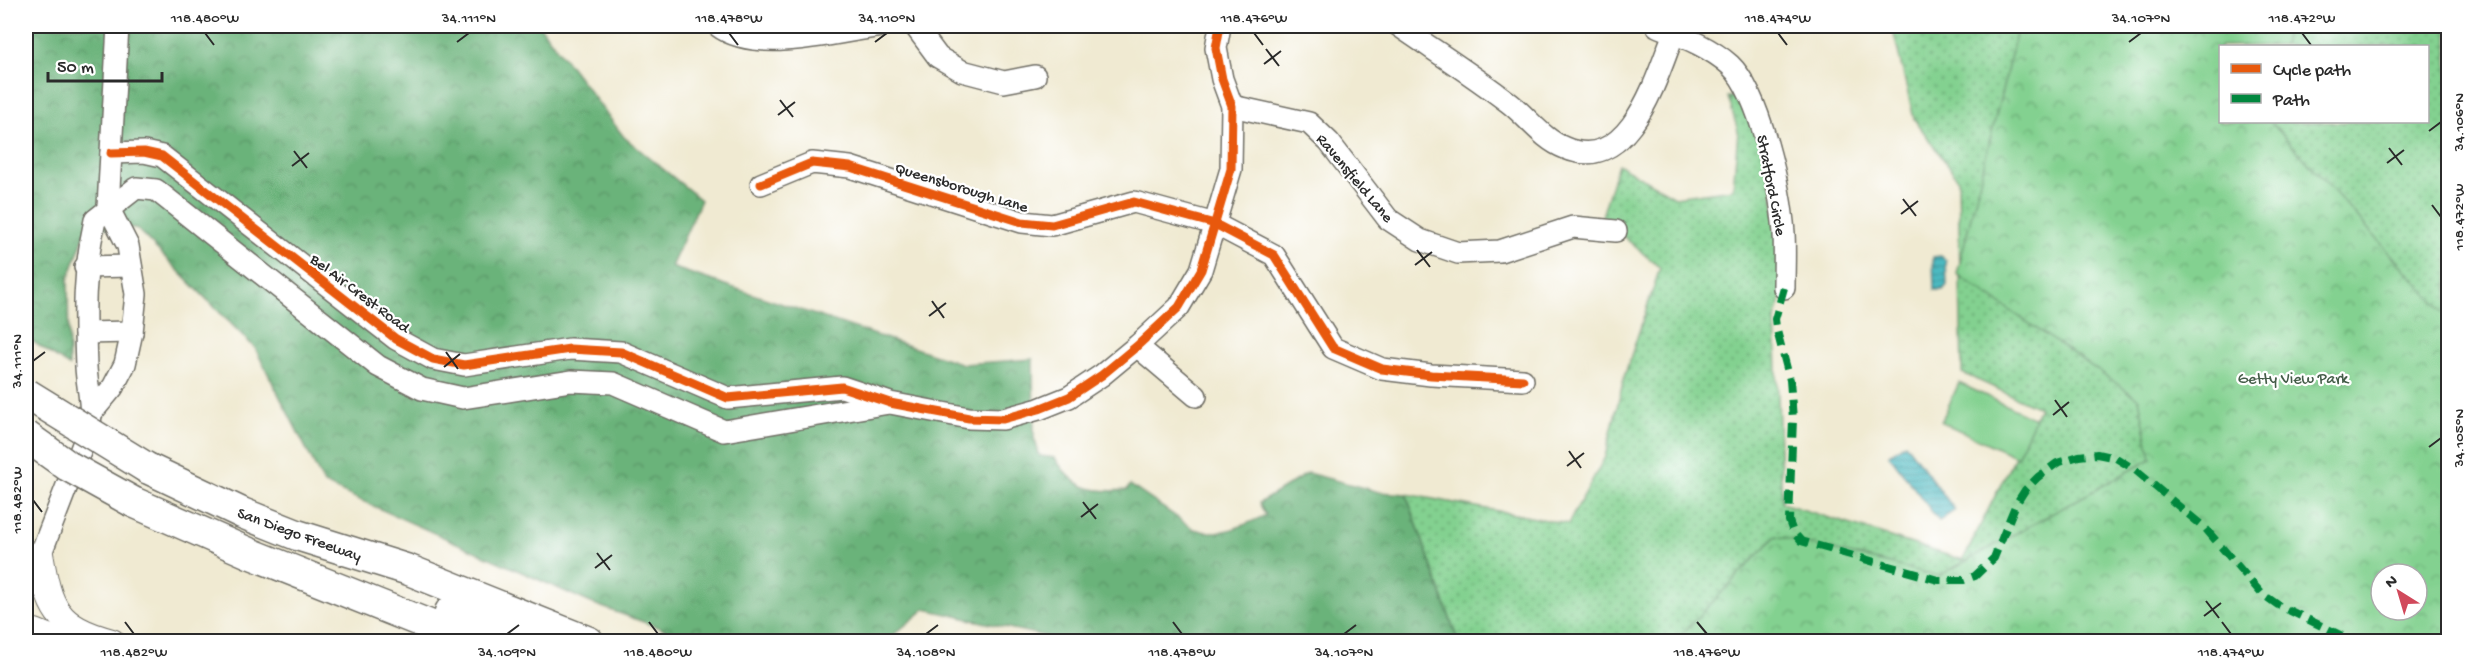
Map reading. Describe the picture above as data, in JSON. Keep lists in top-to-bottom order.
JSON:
{
  "streets": {
    "highway": ["San Diego Freeway"],
    "street": [
      "Ravensfield Lane",
      "Stratford Circle",
      "Queensborough Lane",
      "Bel Air Crest Road"
    ]
  },
  "crossings": [
    ["Ravensfield Lane", "Bel Air Crest Road"],
    ["Queensborough Lane", "Bel Air Crest Road"]
  ],
  "parks": ["Getty View Park"],
  "legend": ["Cycle path", "Path"],
  "scale_bar": "50 m",
  "north": "top left",
  "coordinates": [
    "118.480°W",
    "34.111°N",
    "118.478°W",
    "34.110°N",
    "118.476°W",
    "118.474°W",
    "34.107°N",
    "118.472°W",
    "34.106°N",
    "34.105°N",
    "118.482°W",
    "34.109°N",
    "34.108°N"
  ]
}
